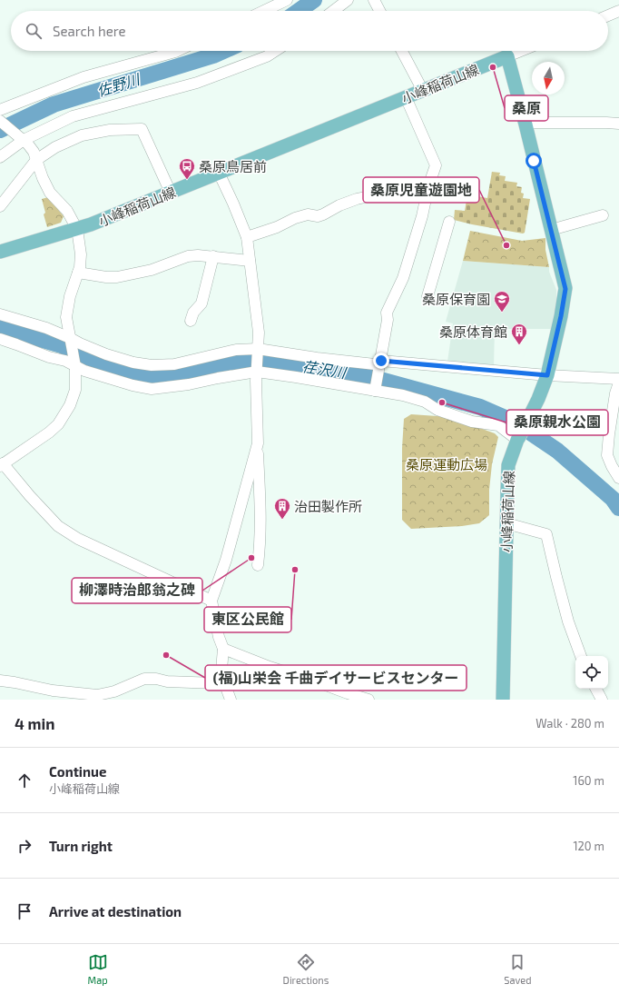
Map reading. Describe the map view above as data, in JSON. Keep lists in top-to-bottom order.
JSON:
{
  "streets": {
    "main road": ["小峰稲荷山線"]
  },
  "water": ["佐野川", "荏沢川"],
  "parks": ["桑原運動広場"],
  "places": {
    "other": [
      "桑原",
      "桑原児童遊園地",
      "桑原親水公園",
      "柳澤時治郎翁之碑",
      "東区公民館",
      "(福)山栄会 千曲デイサービスセンター"
    ],
    "bus stop": ["桑原鳥居前"],
    "school or university": ["桑原保育園"],
    "building": ["桑原体育館", "治田製作所"]
  },
  "north": "bottom",
  "page": {
    "search": "Search here",
    "heading": ["4 min", "Walk · 280 m"],
    "list": [
      ["Continue", "小峰稲荷山線", "160 m"],
      ["Turn right", "120 m"],
      "Arrive at destination"
    ],
    "nav": ["Map", "Directions", "Saved"]
  }
}
